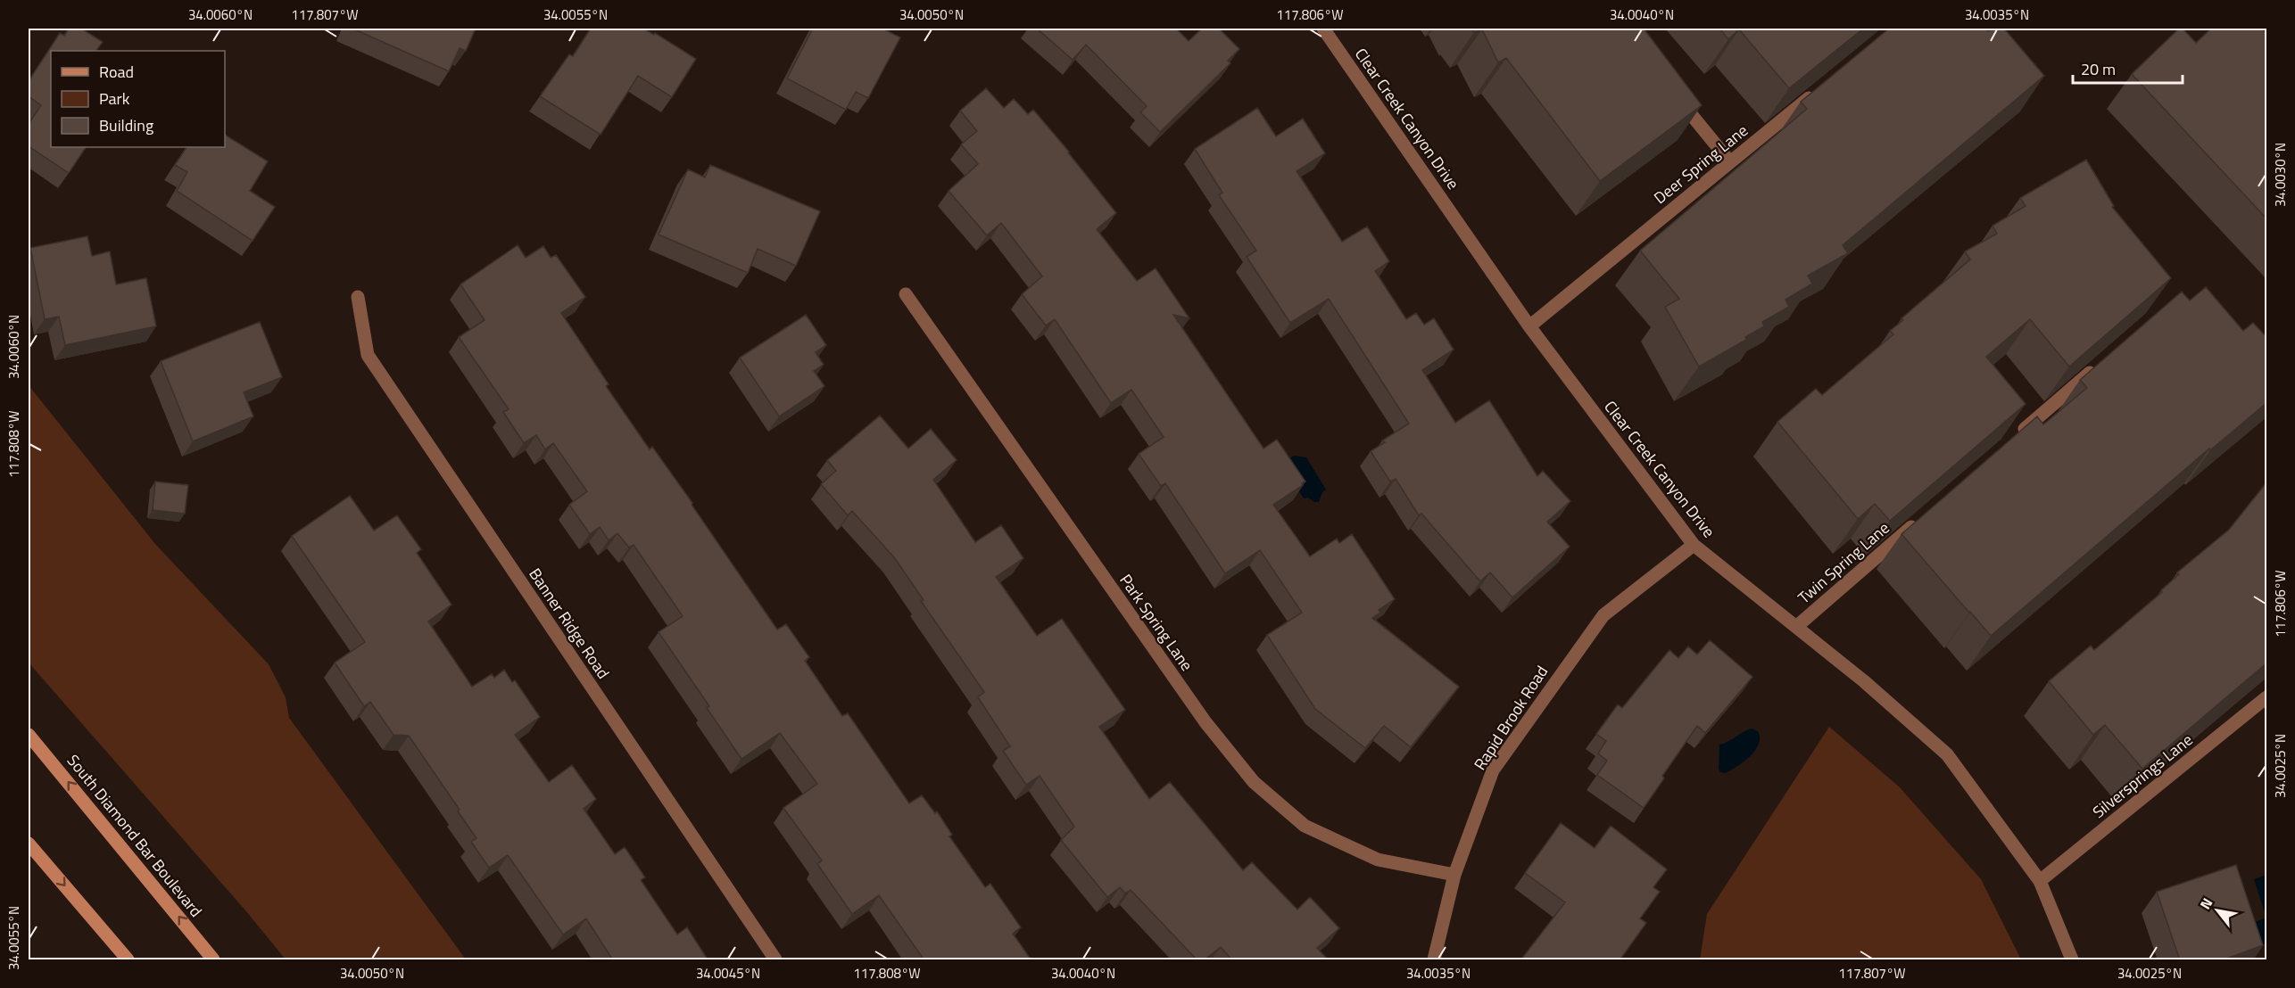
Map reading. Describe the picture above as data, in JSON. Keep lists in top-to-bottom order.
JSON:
{
  "streets": {
    "main road": ["South Diamond Bar Boulevard"],
    "street": [
      "Clear Creek Canyon Drive",
      "Deer Spring Lane",
      "Twin Spring Lane",
      "Park Spring Lane",
      "Banner Ridge Road",
      "Rapid Brook Road",
      "Silversprings Lane"
    ]
  },
  "crossings": [
    ["Clear Creek Canyon Drive", "Deer Spring Lane"],
    ["Clear Creek Canyon Drive", "Twin Spring Lane"],
    ["Clear Creek Canyon Drive", "Rapid Brook Road"],
    ["Clear Creek Canyon Drive", "Silversprings Lane"],
    ["Park Spring Lane", "Rapid Brook Road"]
  ],
  "legend": ["Road", "Park", "Building"],
  "scale_bar": "20 m",
  "north": "top left",
  "coordinates": [
    "34.0060°N",
    "117.807°W",
    "34.0055°N",
    "34.0050°N",
    "117.806°W",
    "34.0040°N",
    "34.0035°N",
    "34.0030°N",
    "117.808°W",
    "34.0025°N",
    "34.0045°N"
  ]
}
